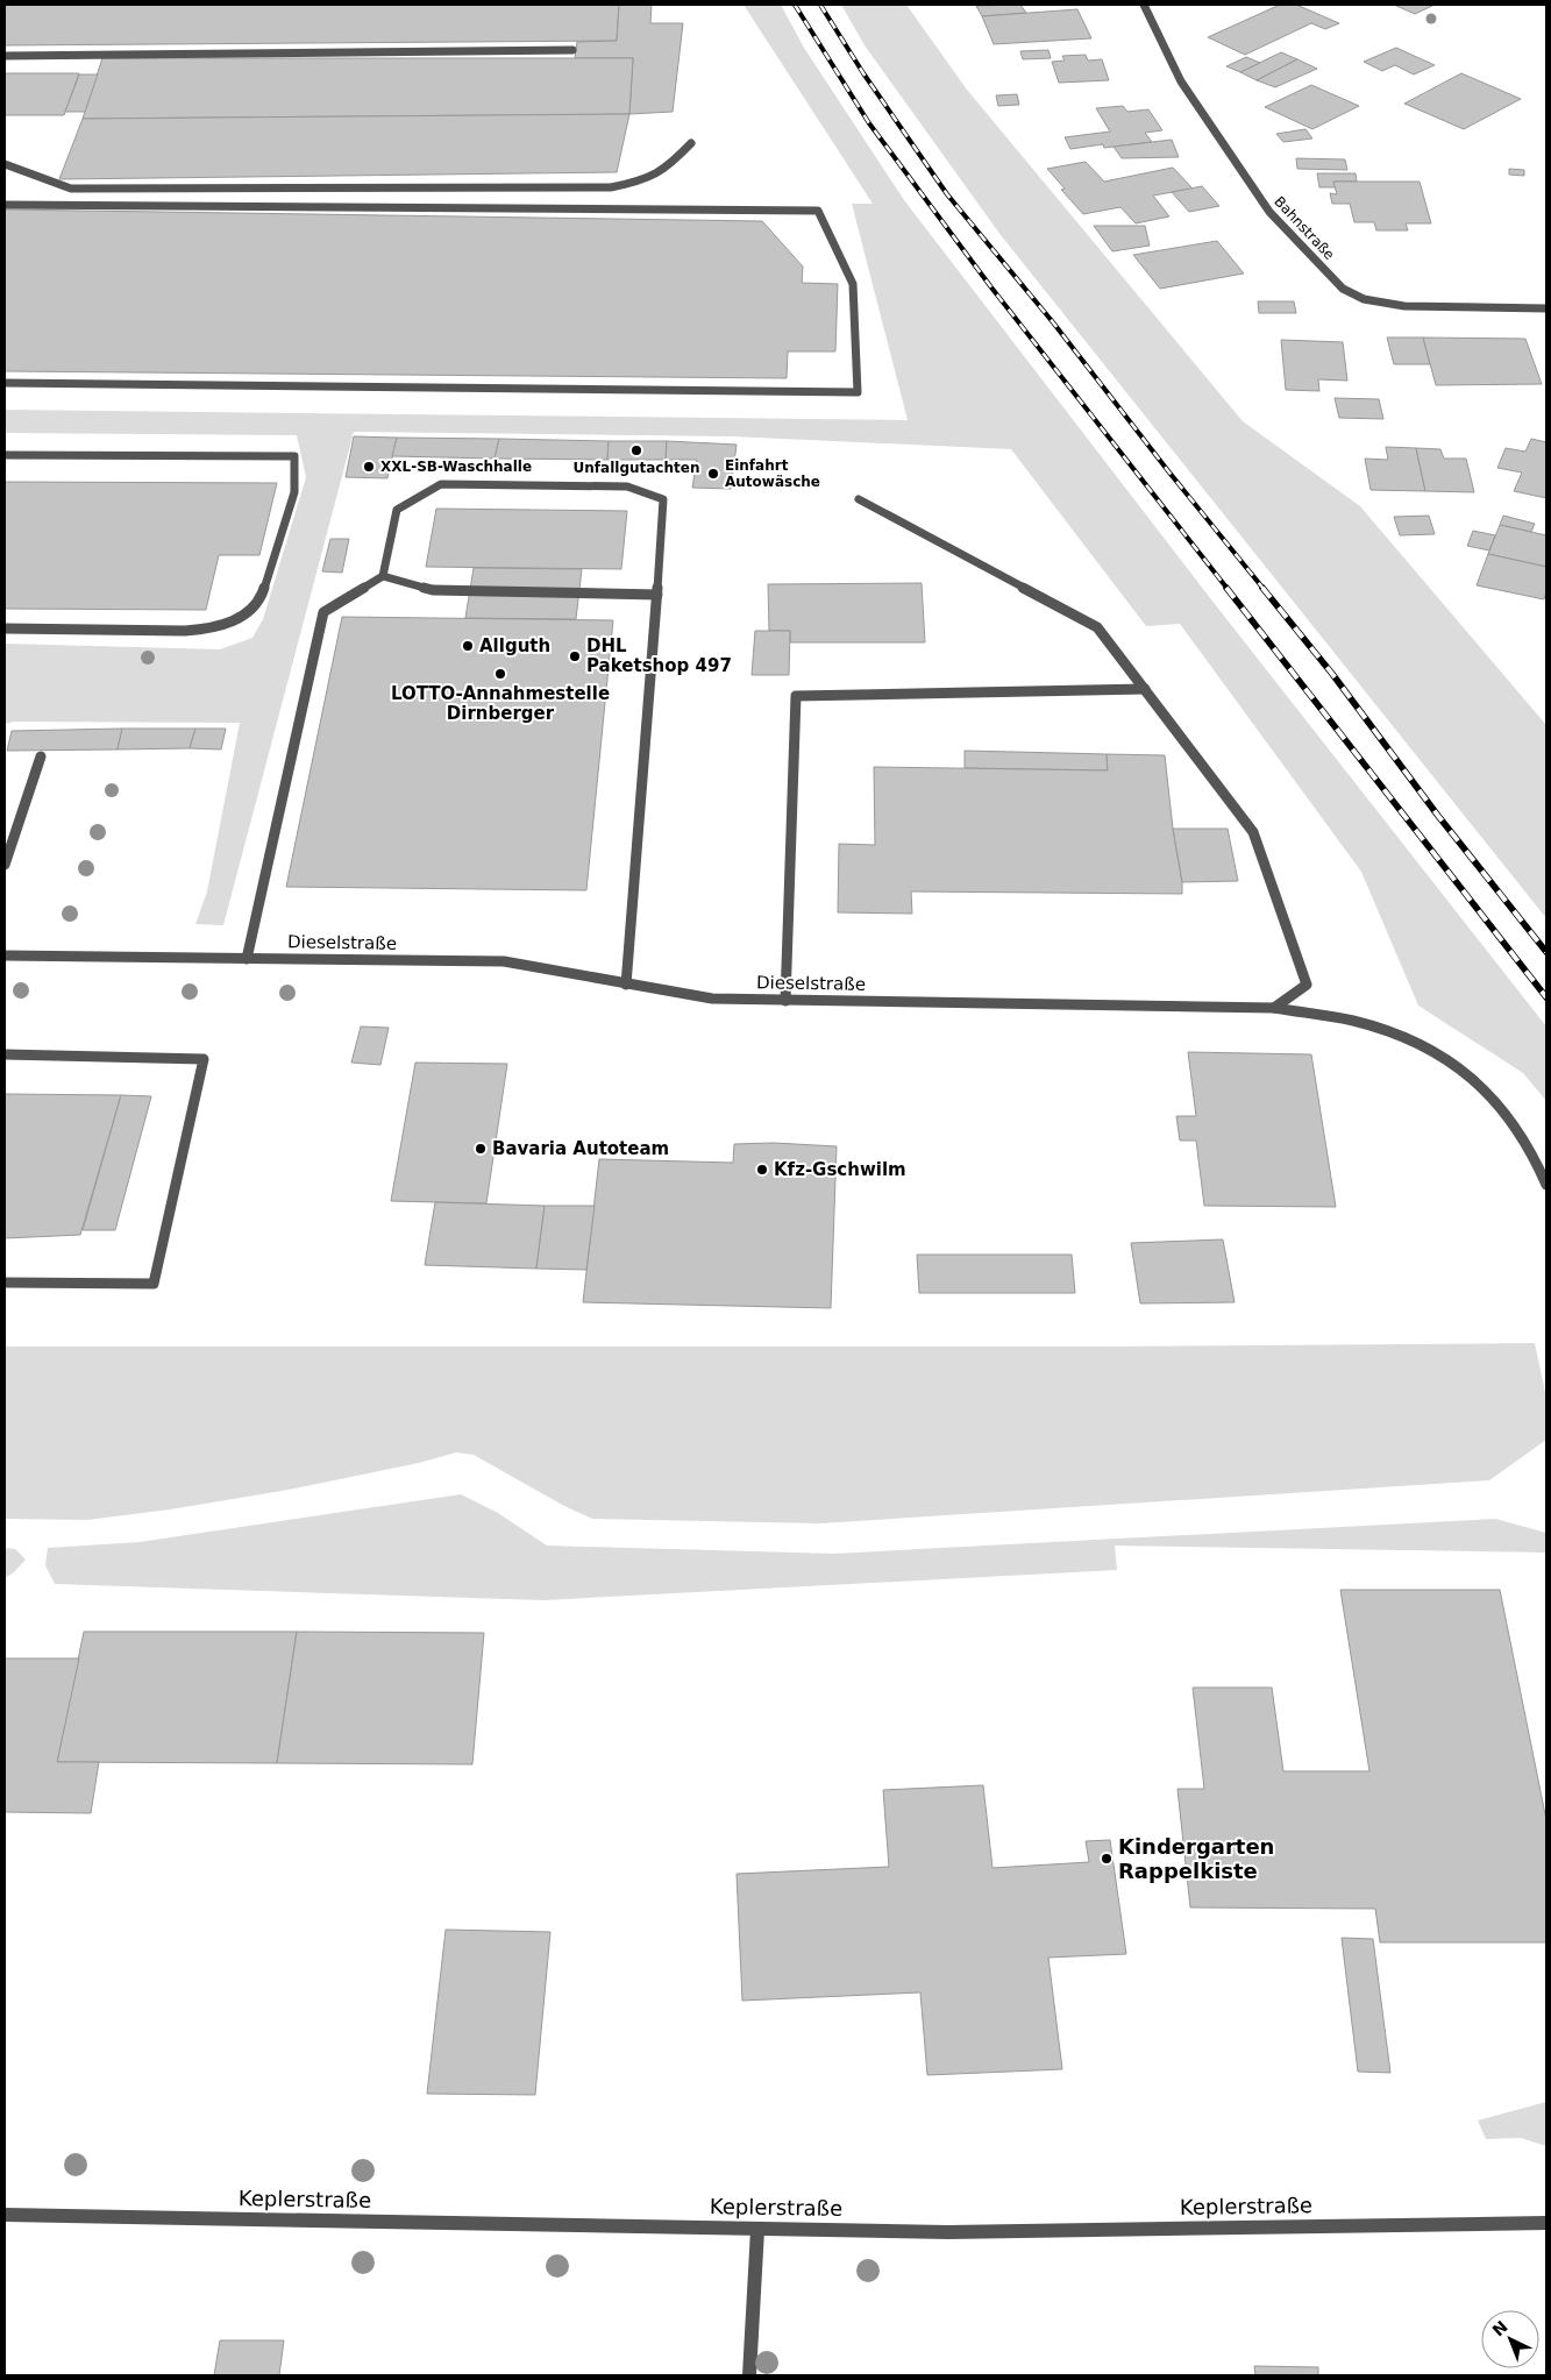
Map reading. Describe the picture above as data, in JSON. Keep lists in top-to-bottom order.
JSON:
{
  "streets": {
    "street": ["Bahnstraße", "Dieselstraße", "Keplerstraße"]
  },
  "places": [
    "Unfallgutachten",
    "XXL-SB-Waschhalle",
    "Einfahrt Autowäsche",
    "Allguth",
    "DHL Paketshop 497",
    "LOTTO-Annahmestelle Dirnberger",
    "Bavaria Autoteam",
    "Kfz-Gschwilm",
    "Kindergarten Rappelkiste"
  ],
  "north": "top left"
}
